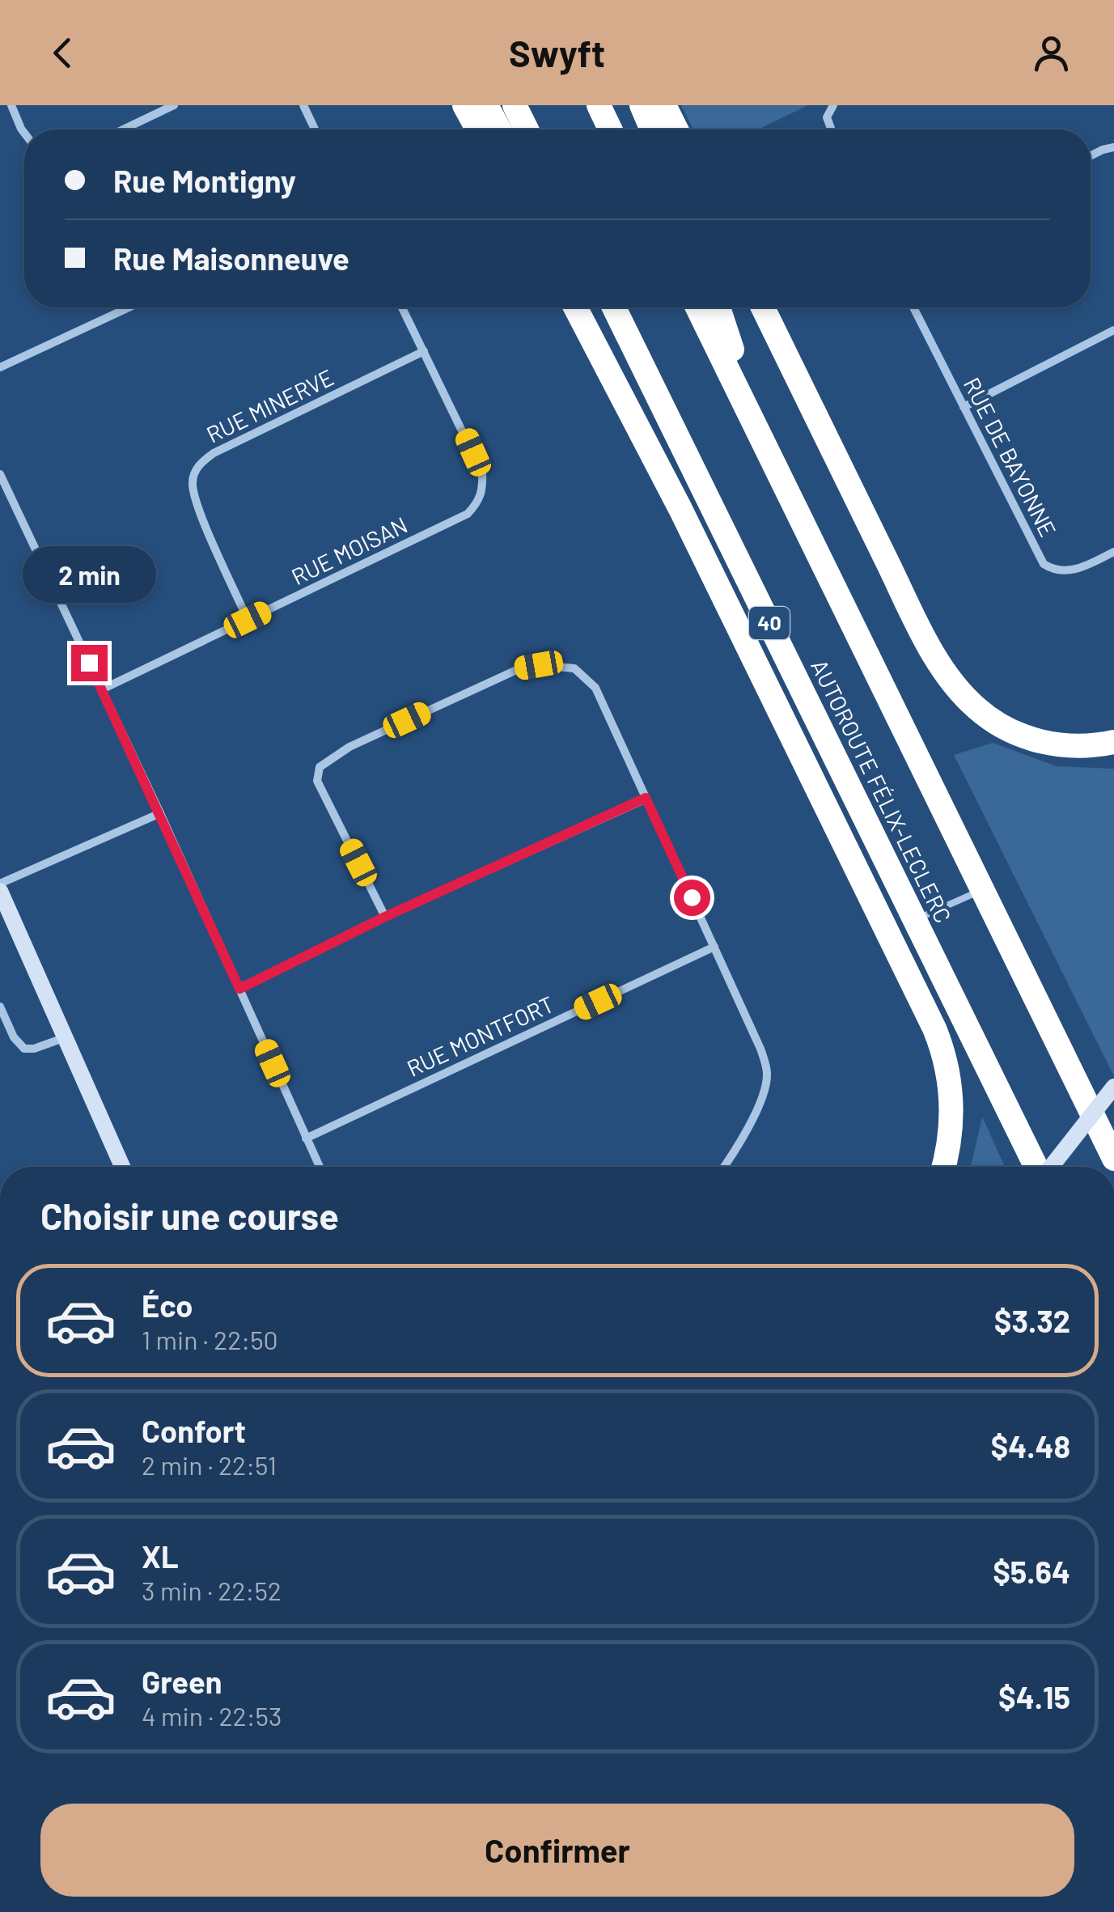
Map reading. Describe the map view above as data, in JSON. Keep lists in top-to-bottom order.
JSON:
{
  "streets": {
    "highway": ["40", "AUTOROUTE FÉLIX-LECLERC"],
    "street": [
      "RUE MINERVE",
      "RUE DE BAYONNE",
      "RUE MOISAN",
      "RUE MONTFORT"
    ]
  },
  "crossings": [
    ["RUE MINERVE", "RUE MOISAN"]
  ],
  "page": {
    "header": "Swyft",
    "banner": ["Rue Montigny", "Rue Maisonneuve"],
    "bubble": "2 min",
    "heading": "Choisir une course",
    "list": [
      {
        "name": "Éco",
        "note": "1 min · 22:50",
        "value": "$3.32"
      },
      {
        "name": "Confort",
        "note": "2 min · 22:51",
        "value": "$4.48"
      },
      {
        "name": "XL",
        "note": "3 min · 22:52",
        "value": "$5.64"
      },
      {
        "name": "Green",
        "note": "4 min · 22:53",
        "value": "$4.15"
      }
    ],
    "buttons": "Confirmer"
  }
}
